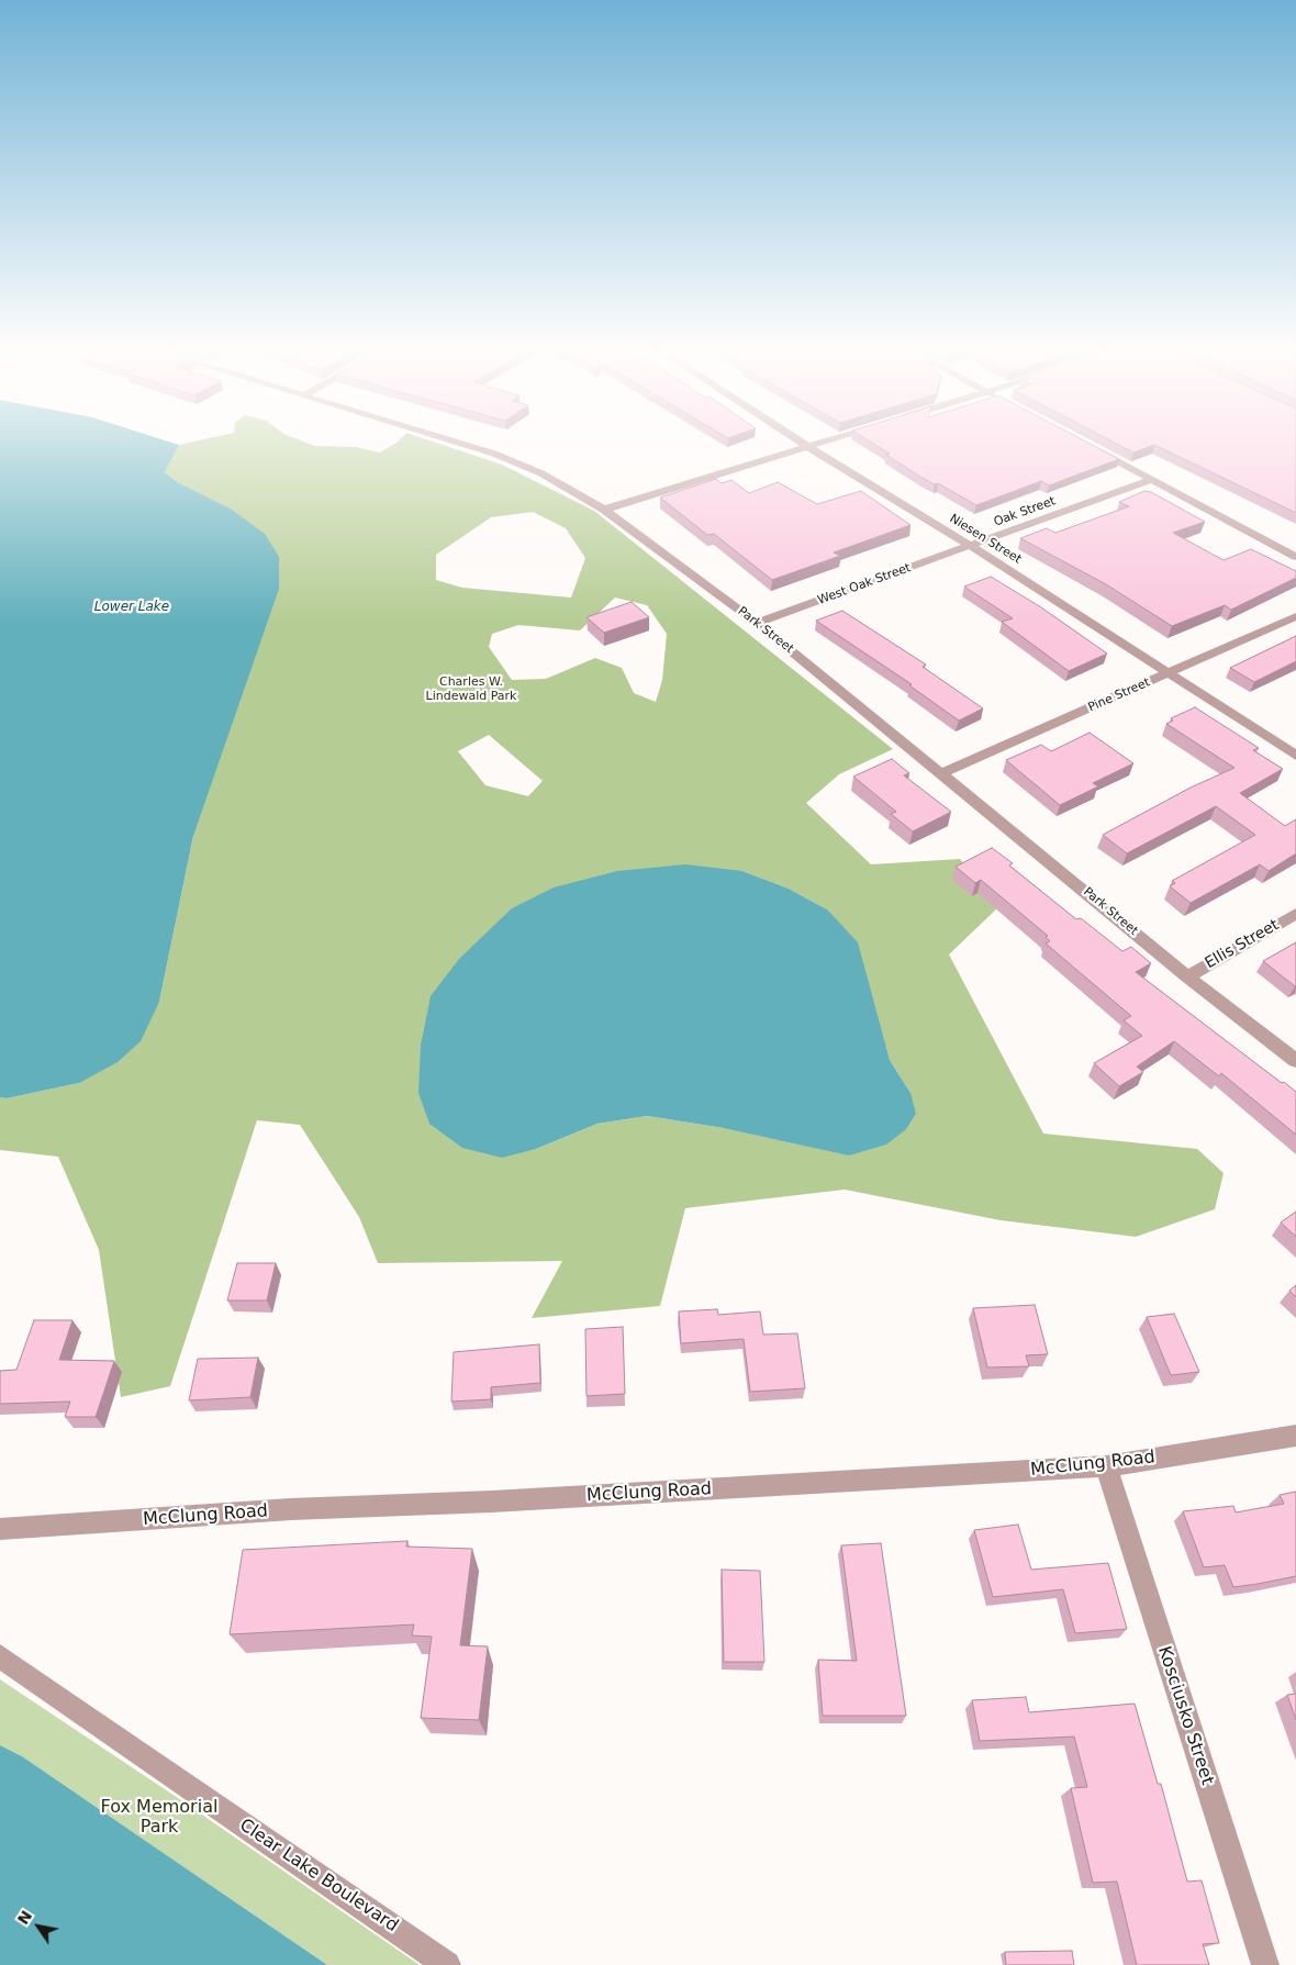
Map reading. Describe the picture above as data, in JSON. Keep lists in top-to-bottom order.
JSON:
{
  "streets": {
    "street": [
      "Oak Street",
      "Niesen Street",
      "West Oak Street",
      "Park Street",
      "Pine Street",
      "Ellis Street",
      "McClung Road",
      "Kosciusko Street",
      "Clear Lake Boulevard"
    ]
  },
  "crossings": [
    ["Oak Street", "Niesen Street"],
    ["Oak Street", "West Oak Street"],
    ["Niesen Street", "West Oak Street"],
    ["Niesen Street", "Pine Street"],
    ["West Oak Street", "Park Street"],
    ["Park Street", "Pine Street"],
    ["Park Street", "Ellis Street"],
    ["McClung Road", "Kosciusko Street"]
  ],
  "water": ["Lower Lake"],
  "parks": ["Charles W. Lindewald Park", "Fox Memorial Park"],
  "north": "top left"
}
